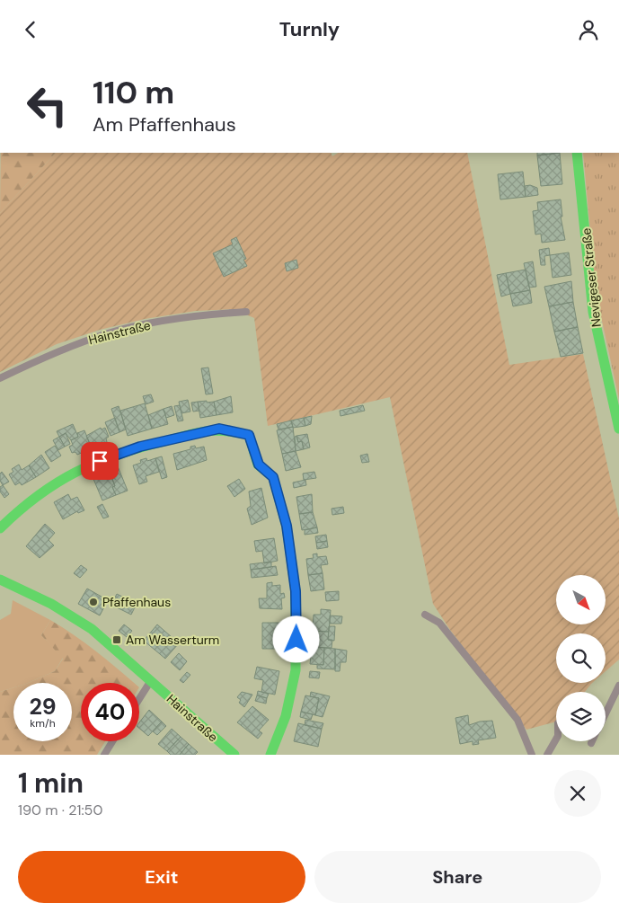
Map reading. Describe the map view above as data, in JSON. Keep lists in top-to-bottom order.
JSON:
{
  "streets": {
    "street": ["Nevigeser Straße", "Hainstraße"]
  },
  "places": {
    "other": ["Pfaffenhaus"],
    "transit": ["Am Wasserturm"]
  },
  "north": "bottom right",
  "page": {
    "header": "Turnly",
    "turn": ["110 m", "Am Pfaffenhaus"],
    "speed": "29 km/h",
    "limit": "40",
    "heading": ["1 min", "190 m · 21:50"],
    "buttons": ["Exit", "Share"]
  }
}
